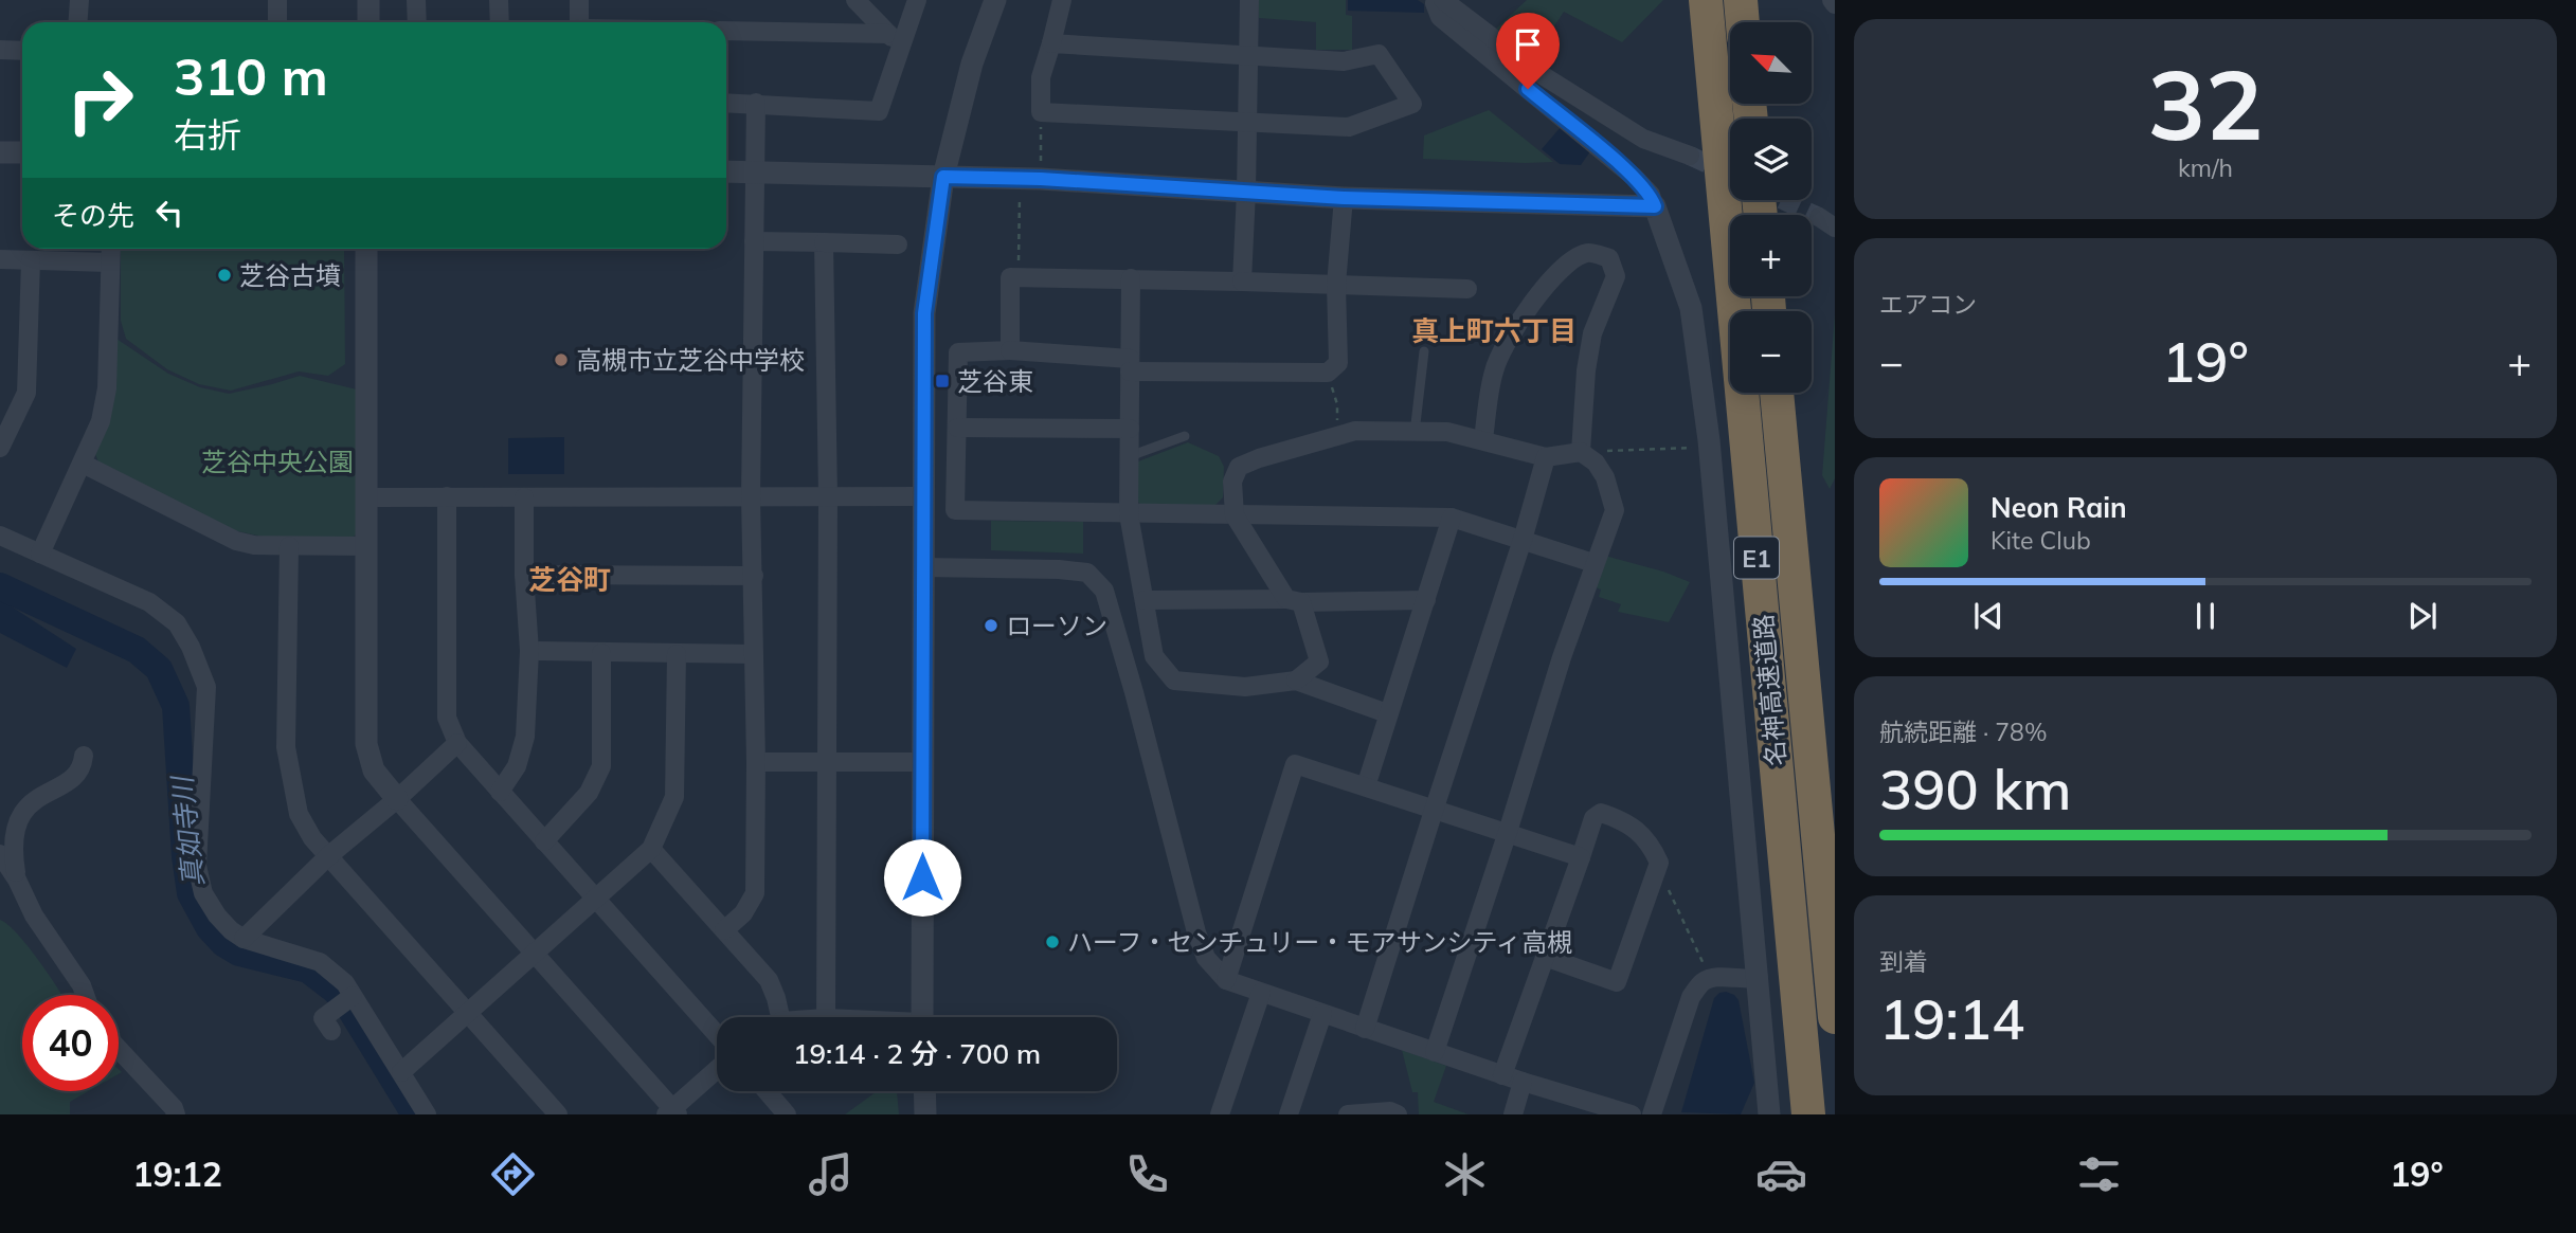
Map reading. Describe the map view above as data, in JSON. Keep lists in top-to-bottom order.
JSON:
{
  "streets": {
    "highway": ["E1", "名神高速道路"]
  },
  "districts": ["真上町六丁目", "芝谷町"],
  "water": ["真如寺川"],
  "parks": ["芝谷中央公園"],
  "places": {
    "other": [
      "芝谷古墳",
      "高槻市立芝谷中学校",
      "ローソン",
      "ハーフ・センチュリー・モアサンシティ高槻"
    ],
    "transit": ["芝谷東"]
  },
  "north": "top left",
  "page": {
    "tile": [
      ["32", "km/h"],
      "エアコン",
      ["航続距離 · 78%", "390 km"],
      ["到着", "19:14"]
    ],
    "map_buttons": ["+", "−"],
    "turn": ["310 m", "右折"],
    "then": "その先",
    "heat": ["−", "19°", "+"],
    "song": ["Neon Rain", "Kite Club"],
    "limit": "40",
    "trip": "19:14 · 2 分 · 700 m",
    "tabs": ["19:12", "19°"]
  }
}
